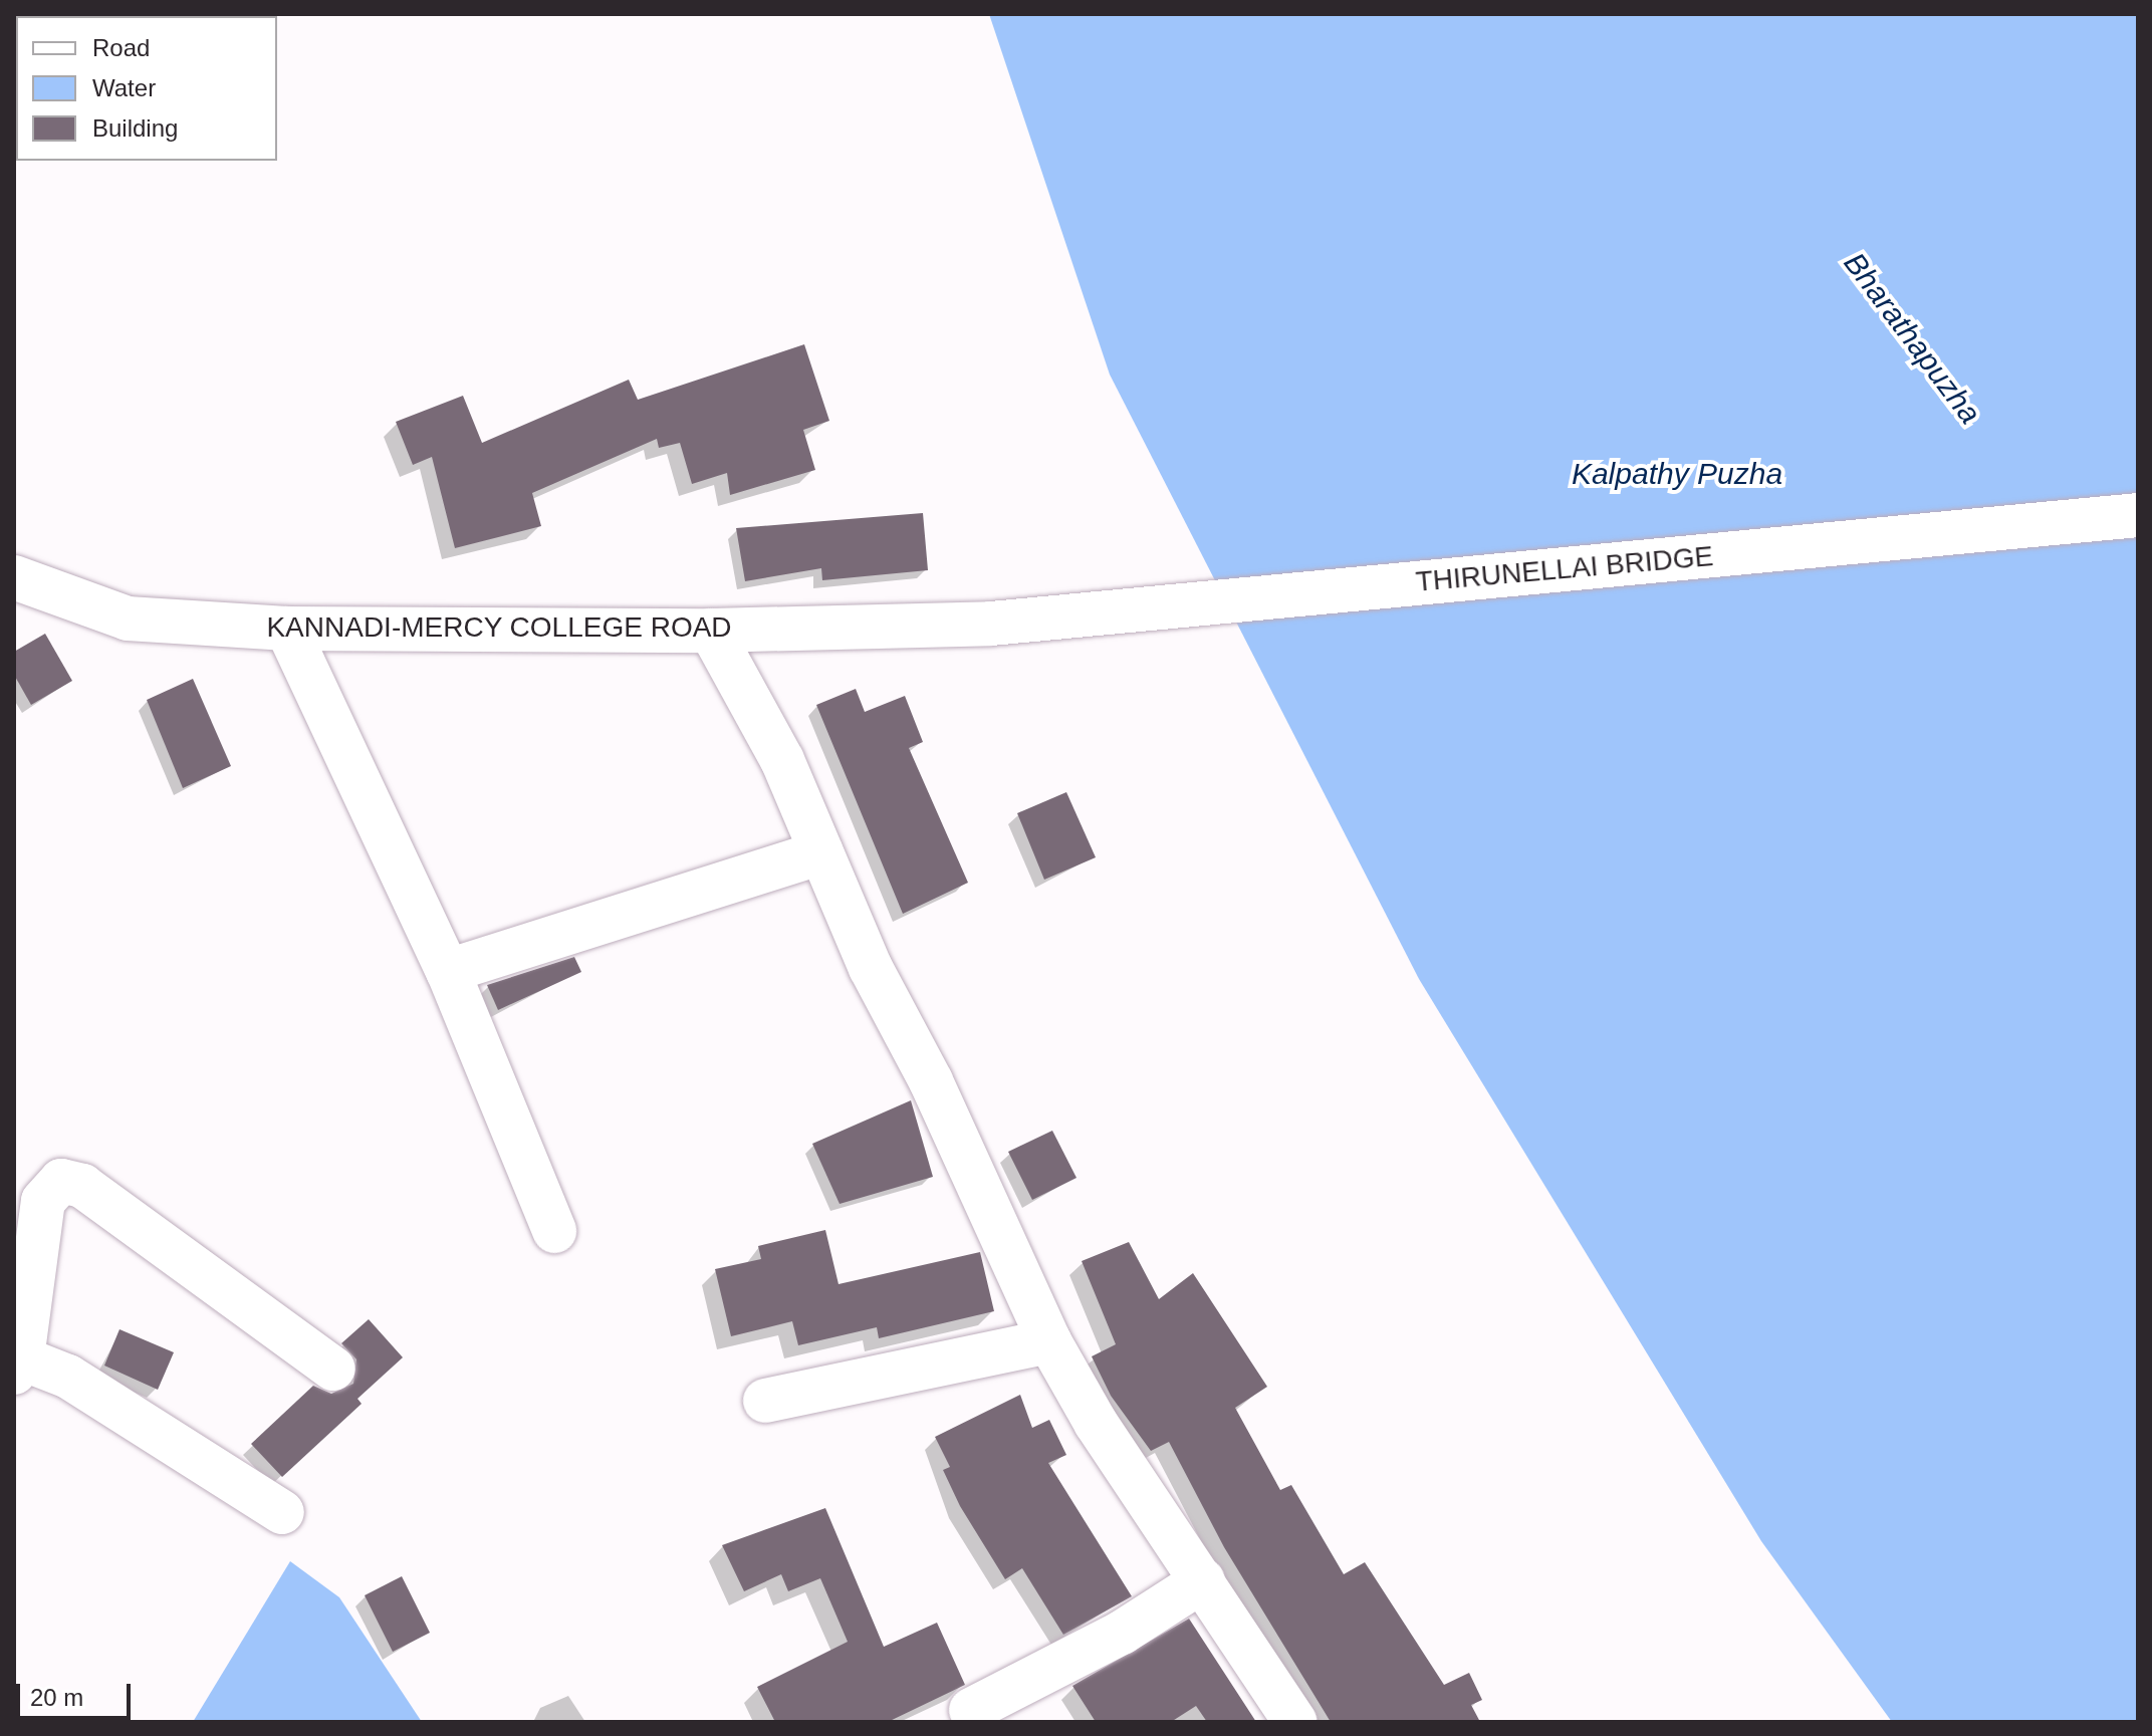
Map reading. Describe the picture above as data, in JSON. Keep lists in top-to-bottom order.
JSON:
{
  "streets": {
    "street": ["THIRUNELLAI BRIDGE", "KANNADI-MERCY COLLEGE ROAD"]
  },
  "crossings": [
    ["THIRUNELLAI BRIDGE", "KANNADI-MERCY COLLEGE ROAD"]
  ],
  "water": ["Bharathapuzha", "Kalpathy Puzha"],
  "legend": ["Road", "Water", "Building"],
  "scale_bar": "20 m"
}
